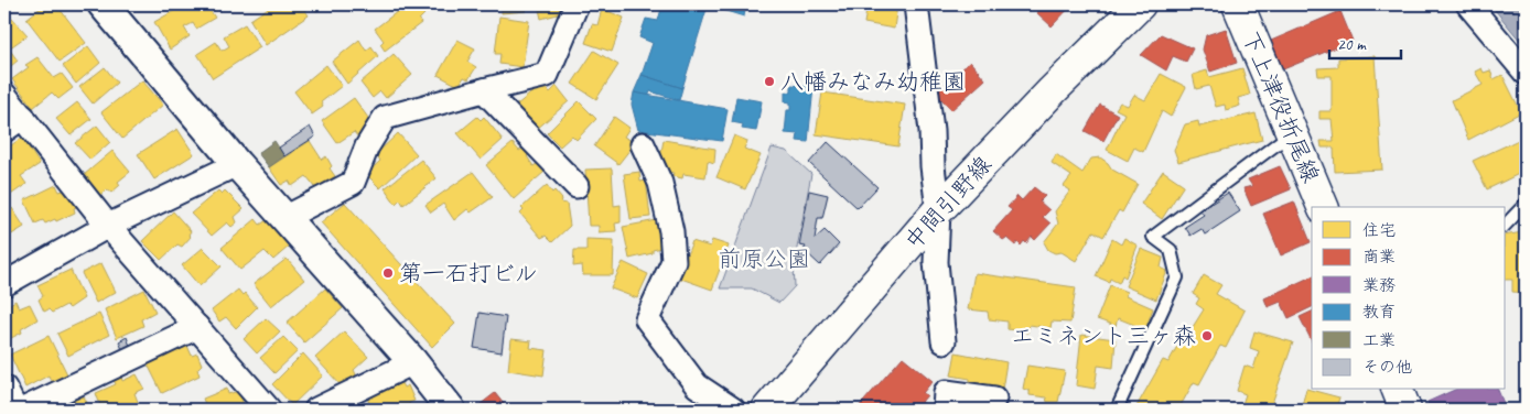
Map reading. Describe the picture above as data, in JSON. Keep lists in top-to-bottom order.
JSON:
{
  "streets": {
    "main road": ["下上津役折尾線", "中間引野線"]
  },
  "parks": ["前原公園"],
  "places": ["八幡みなみ幼稚園", "第一石打ビル", "エミネント三ヶ森"],
  "legend": [
    "住宅",
    "商業",
    "業務",
    "教育",
    "工業",
    "その他"
  ],
  "scale_bar": "20 m"
}
